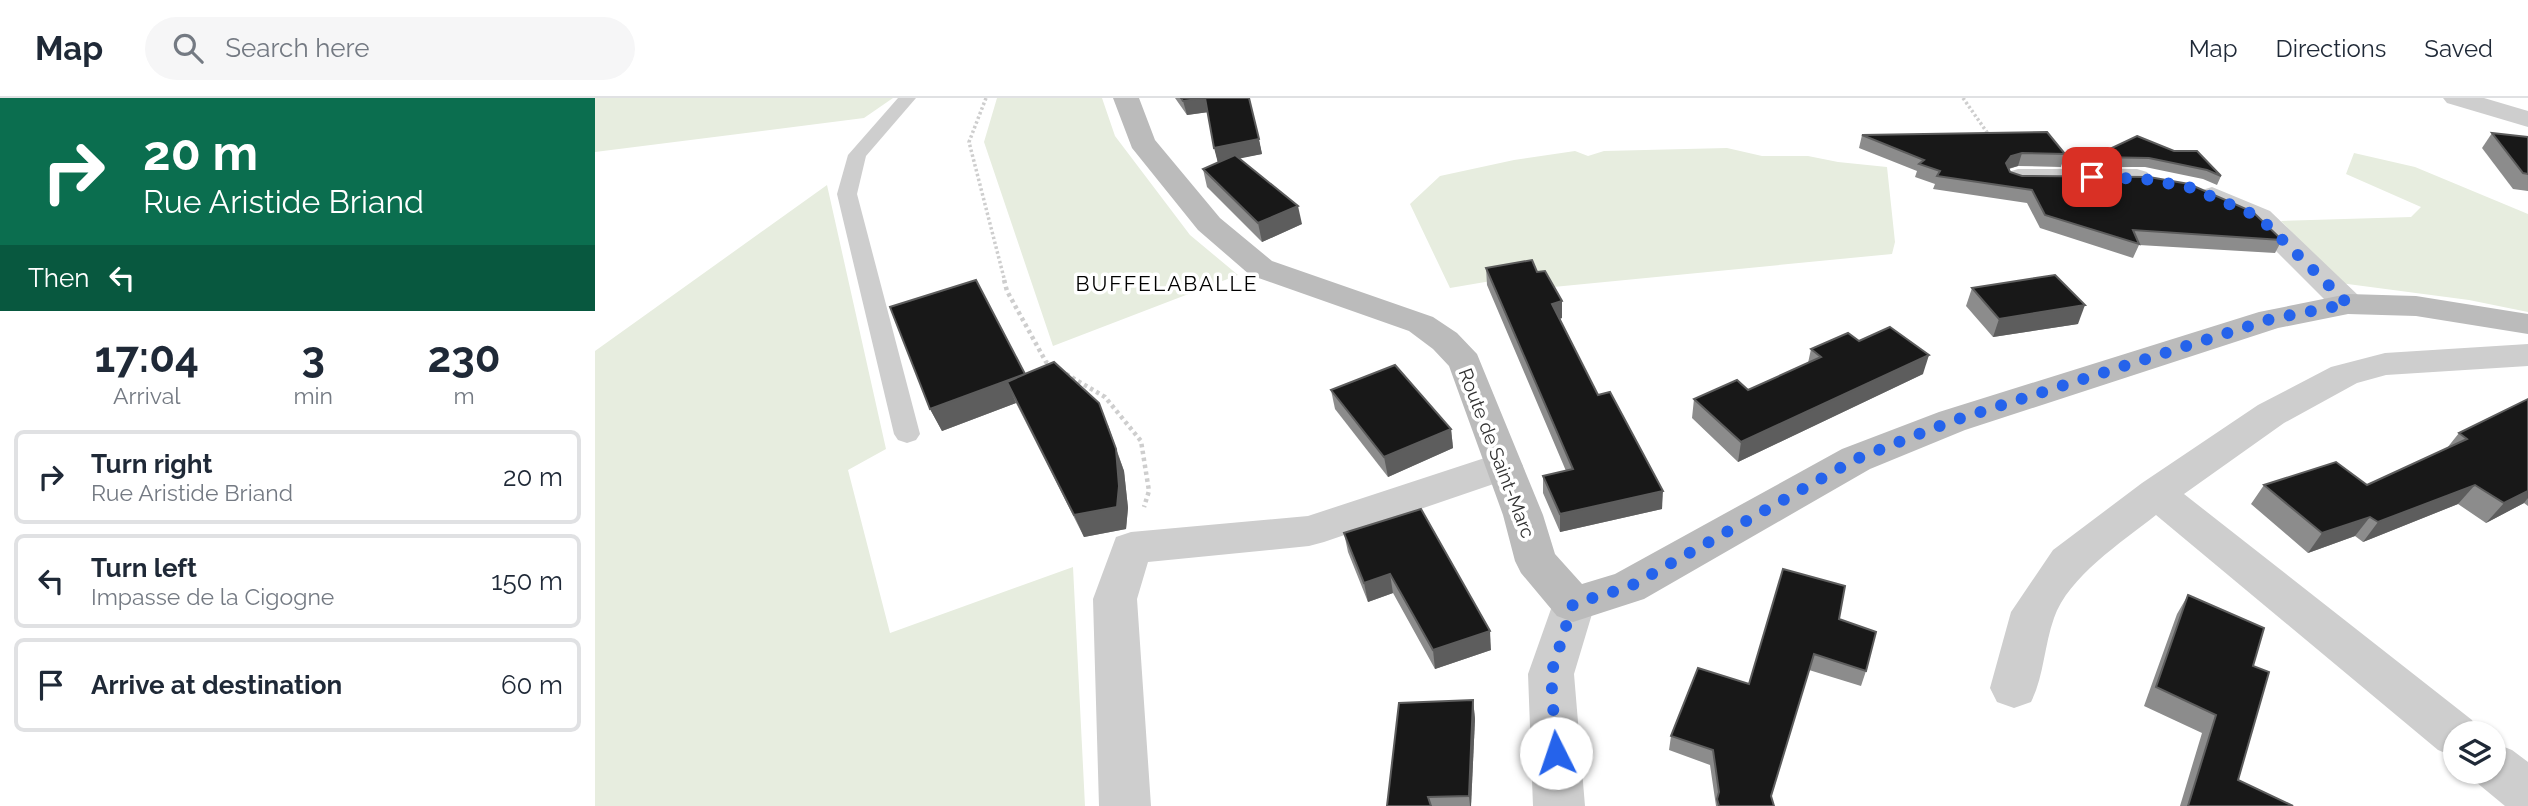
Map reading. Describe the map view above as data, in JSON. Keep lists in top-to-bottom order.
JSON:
{
  "streets": {
    "street": ["Route de Saint-Marc"]
  },
  "districts": ["BUFFELABALLE"],
  "page": {
    "header": "Map",
    "search": "Search here",
    "nav": ["Map", "Directions", "Saved"],
    "turn": ["20 m", "Rue Aristide Briand"],
    "then": "Then",
    "eta": [
      "17:04",
      "Arrival",
      "3",
      "min",
      "230",
      "m"
    ],
    "list": [
      {
        "name": "Turn right",
        "note": "Rue Aristide Briand",
        "value": "20 m"
      },
      {
        "name": "Turn left",
        "note": "Impasse de la Cigogne",
        "value": "150 m"
      },
      {
        "name": "Arrive at destination",
        "value": "60 m"
      }
    ]
  }
}
